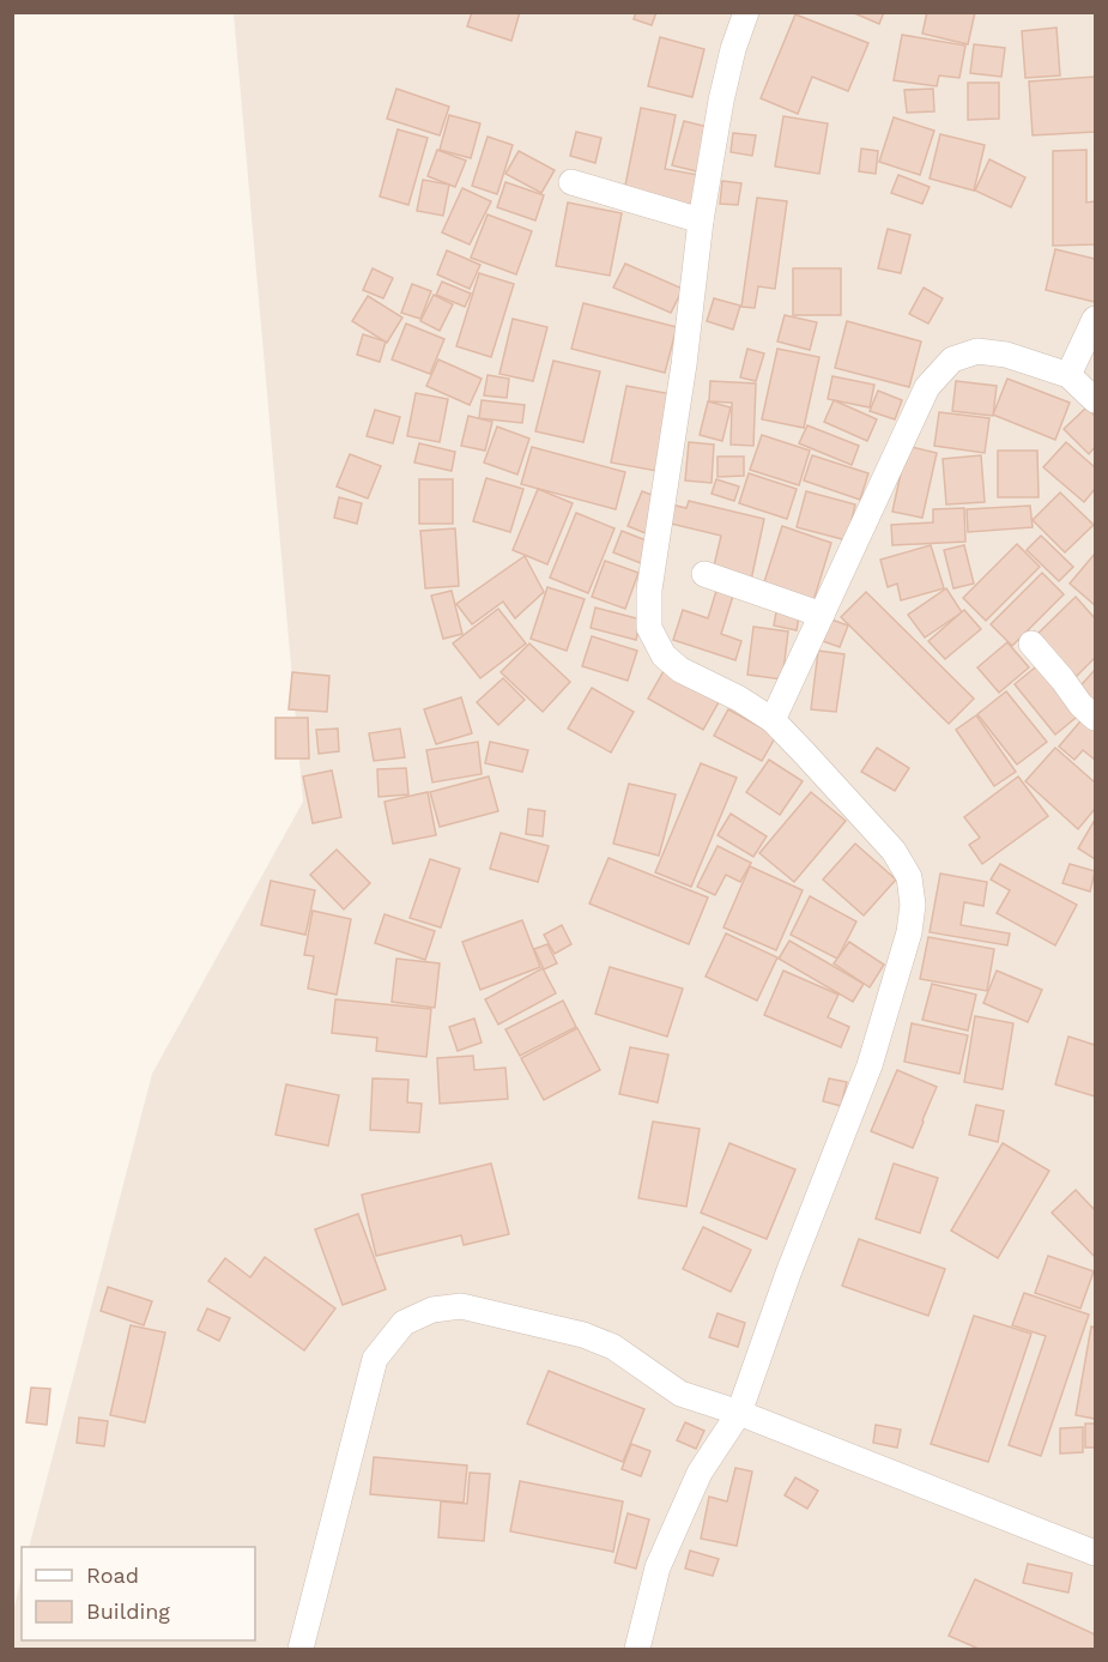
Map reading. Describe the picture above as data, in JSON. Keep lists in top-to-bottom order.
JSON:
{
  "legend": ["Road", "Building"]
}
